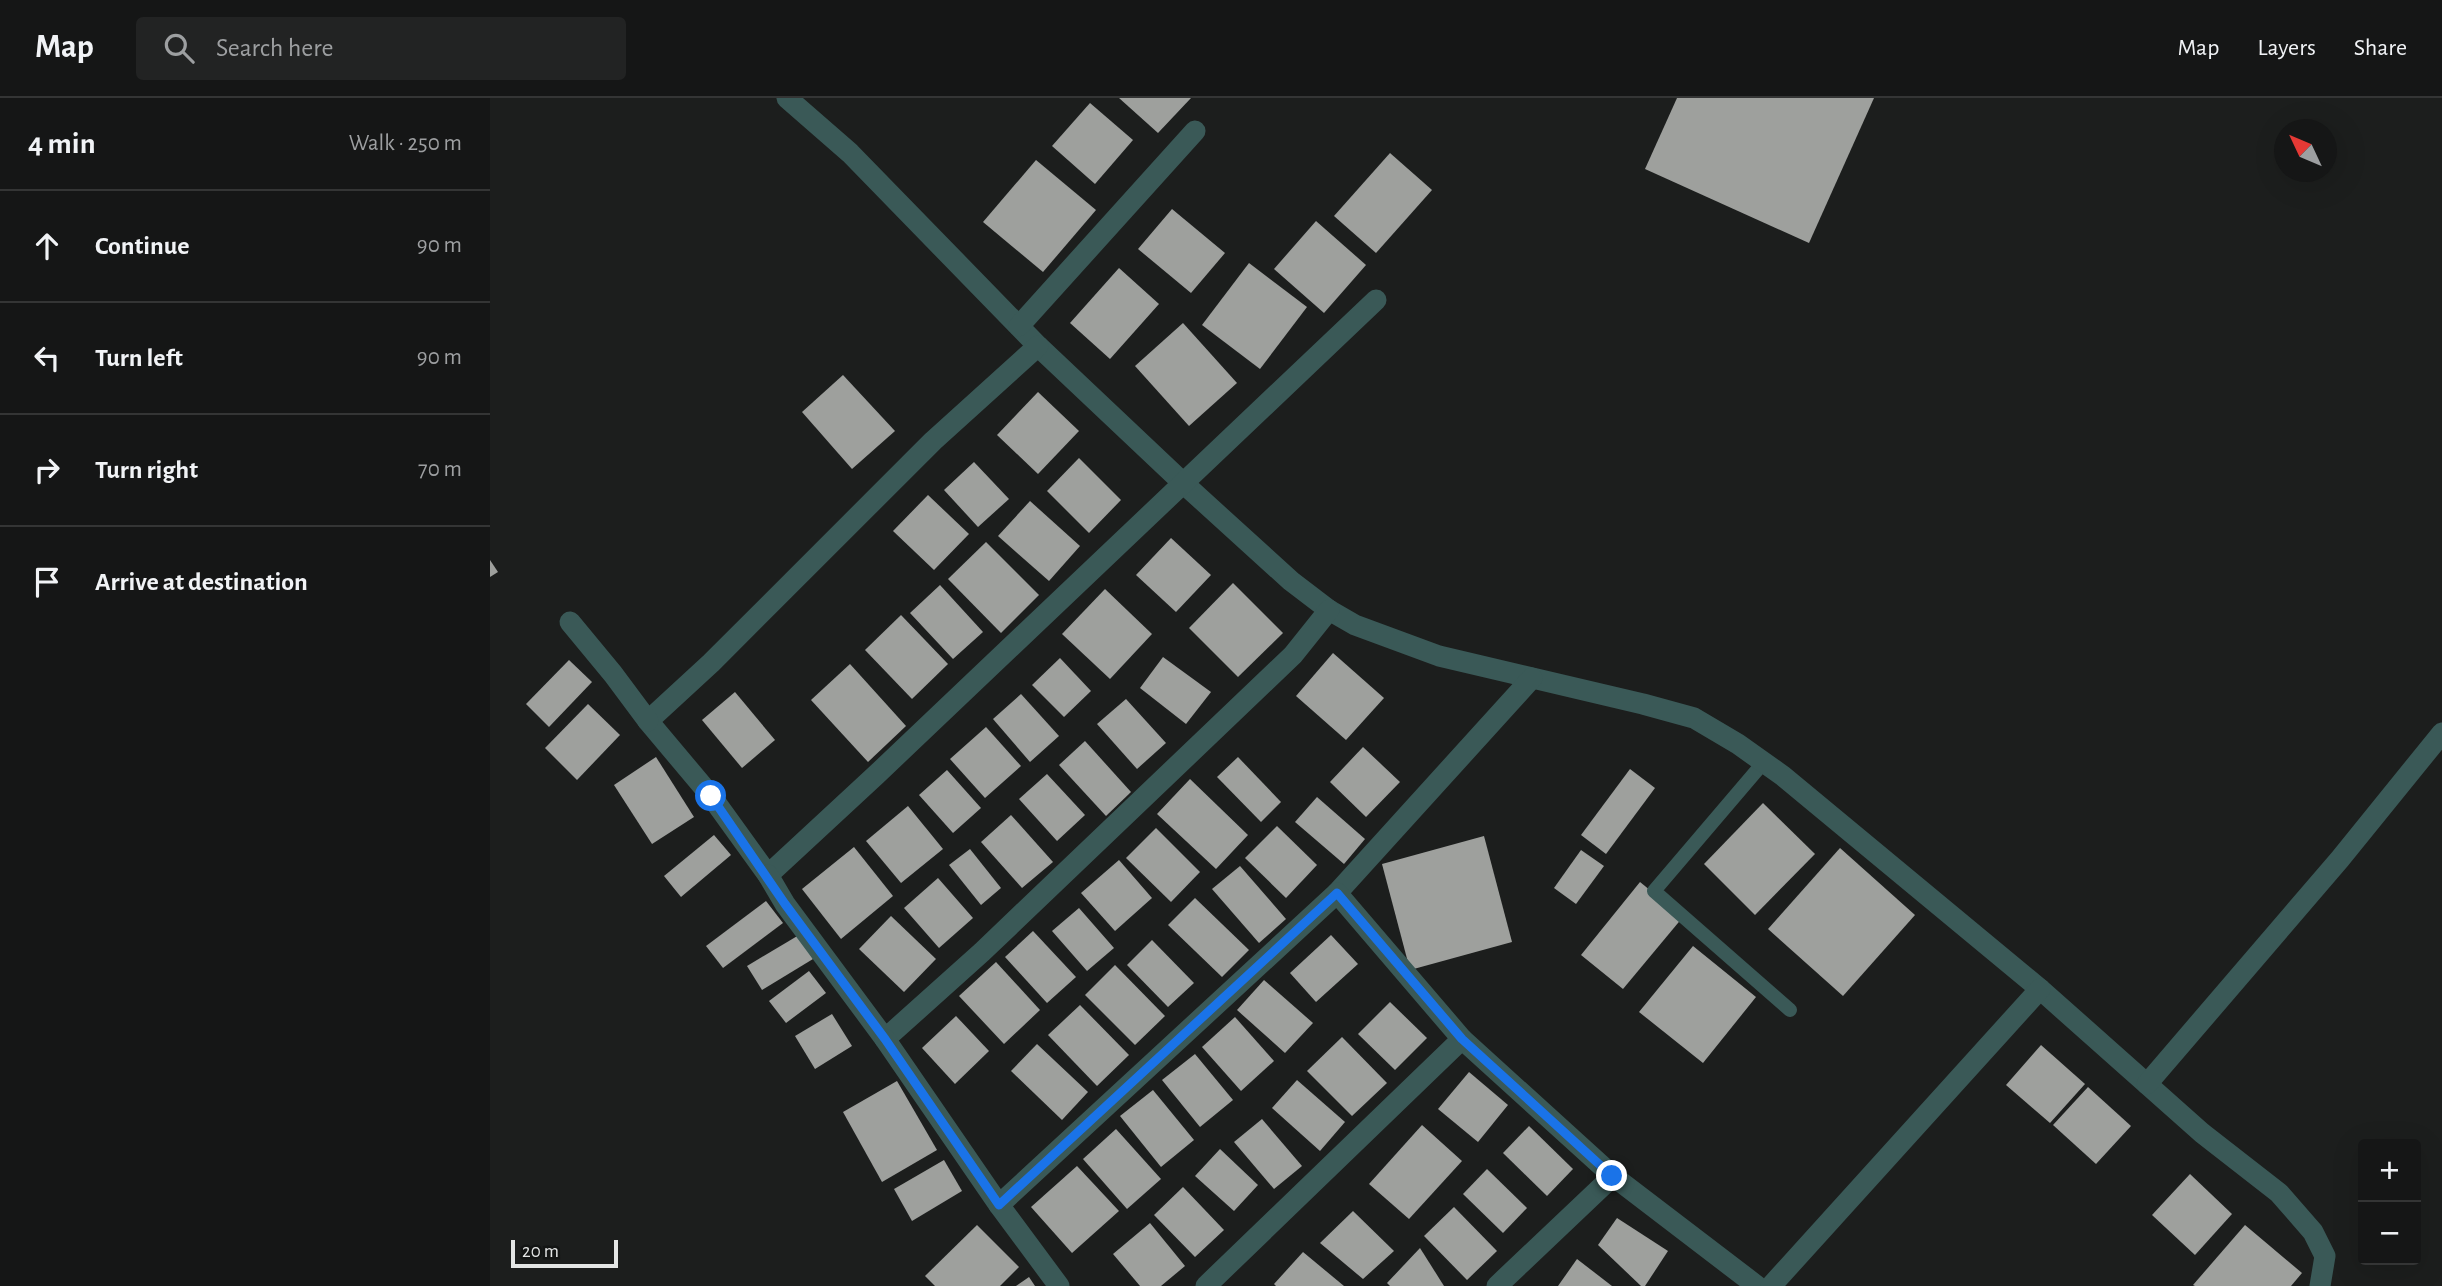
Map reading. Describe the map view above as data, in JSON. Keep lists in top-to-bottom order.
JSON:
{
  "scale_bar": "20 m",
  "north": "top left",
  "page": {
    "header": "Map",
    "search": "Search here",
    "nav": ["Map", "Layers", "Share"],
    "heading": ["4 min", "Walk · 250 m"],
    "list": [
      ["Continue", "90 m"],
      ["Turn left", "90 m"],
      ["Turn right", "70 m"],
      "Arrive at destination"
    ],
    "map_buttons": ["+", "−"],
    "scale": "20 m"
  }
}
